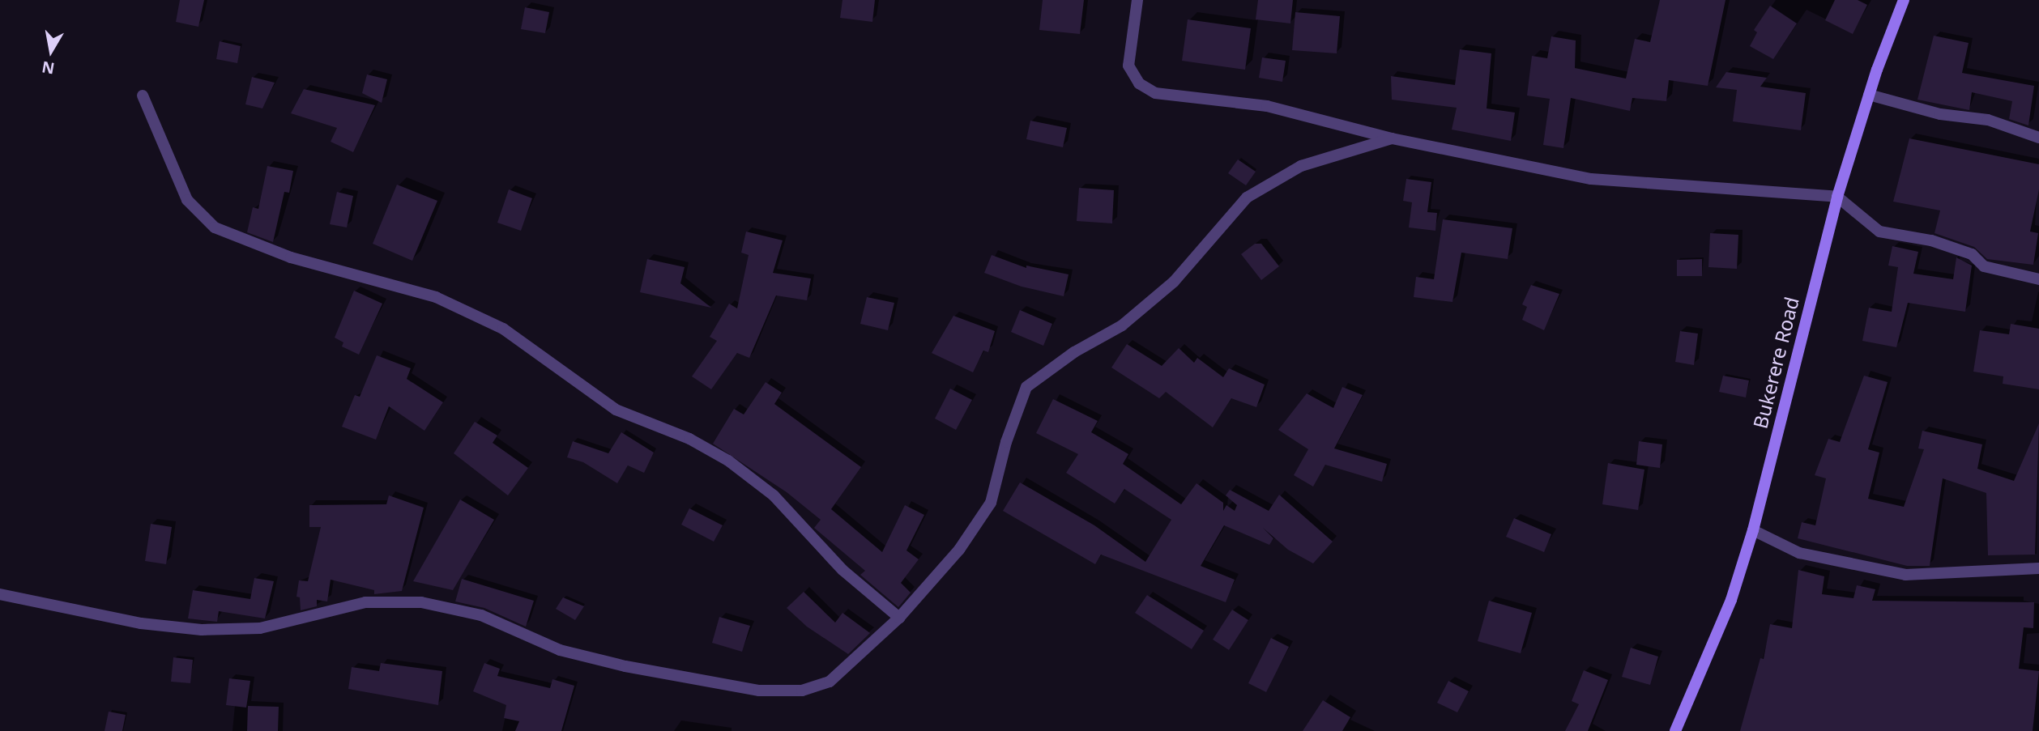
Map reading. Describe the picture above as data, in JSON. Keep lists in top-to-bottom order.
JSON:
{
  "streets": {
    "street": ["Bukerere Road"]
  },
  "north": "bottom"
}
